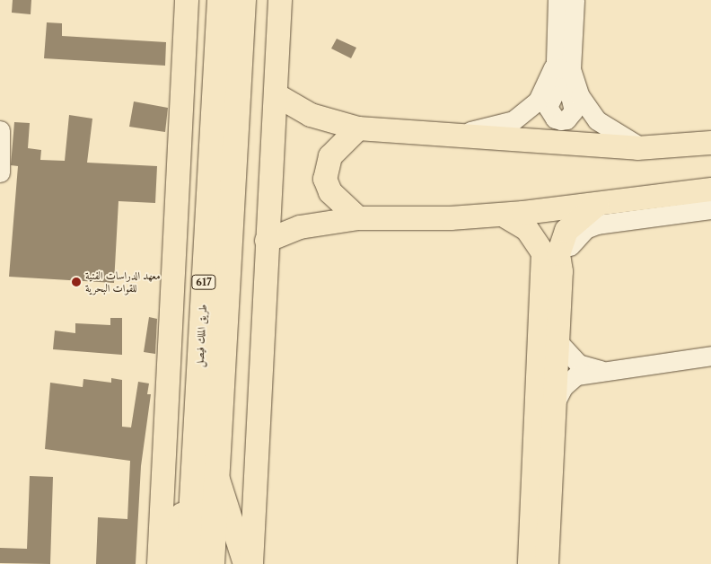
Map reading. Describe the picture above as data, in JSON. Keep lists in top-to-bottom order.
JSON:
{
  "streets": {
    "highway": ["617", "طريق الملك فيصل"]
  },
  "places": ["معهد الدراسات الفنية للقوات البحرية"]
}
